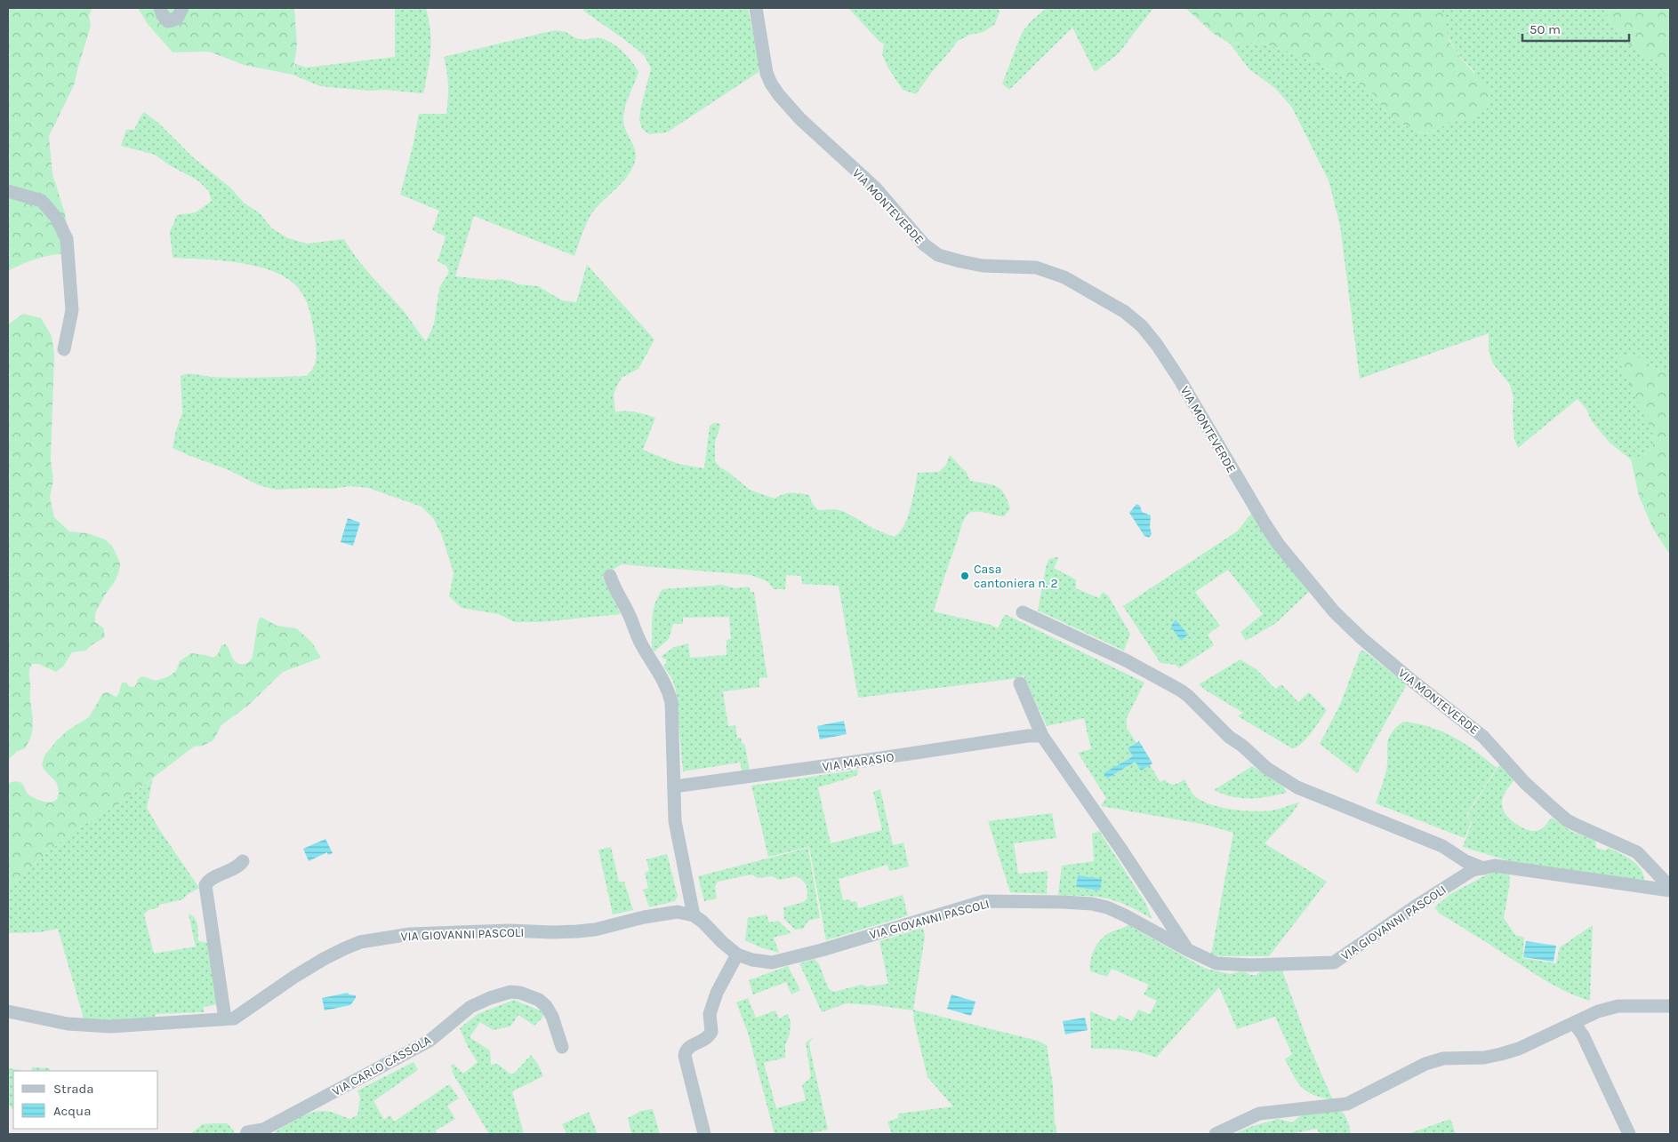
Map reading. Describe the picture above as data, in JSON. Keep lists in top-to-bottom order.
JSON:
{
  "streets": {
    "street": [
      "VIA MONTEVERDE",
      "VIA MARASIO",
      "VIA GIOVANNI PASCOLI",
      "VIA CARLO CASSOLA"
    ]
  },
  "crossings": [
    ["VIA MONTEVERDE", "VIA GIOVANNI PASCOLI"]
  ],
  "places": ["Casa cantoniera n. 2"],
  "legend": ["Strada", "Acqua"],
  "scale_bar": "50 m"
}
